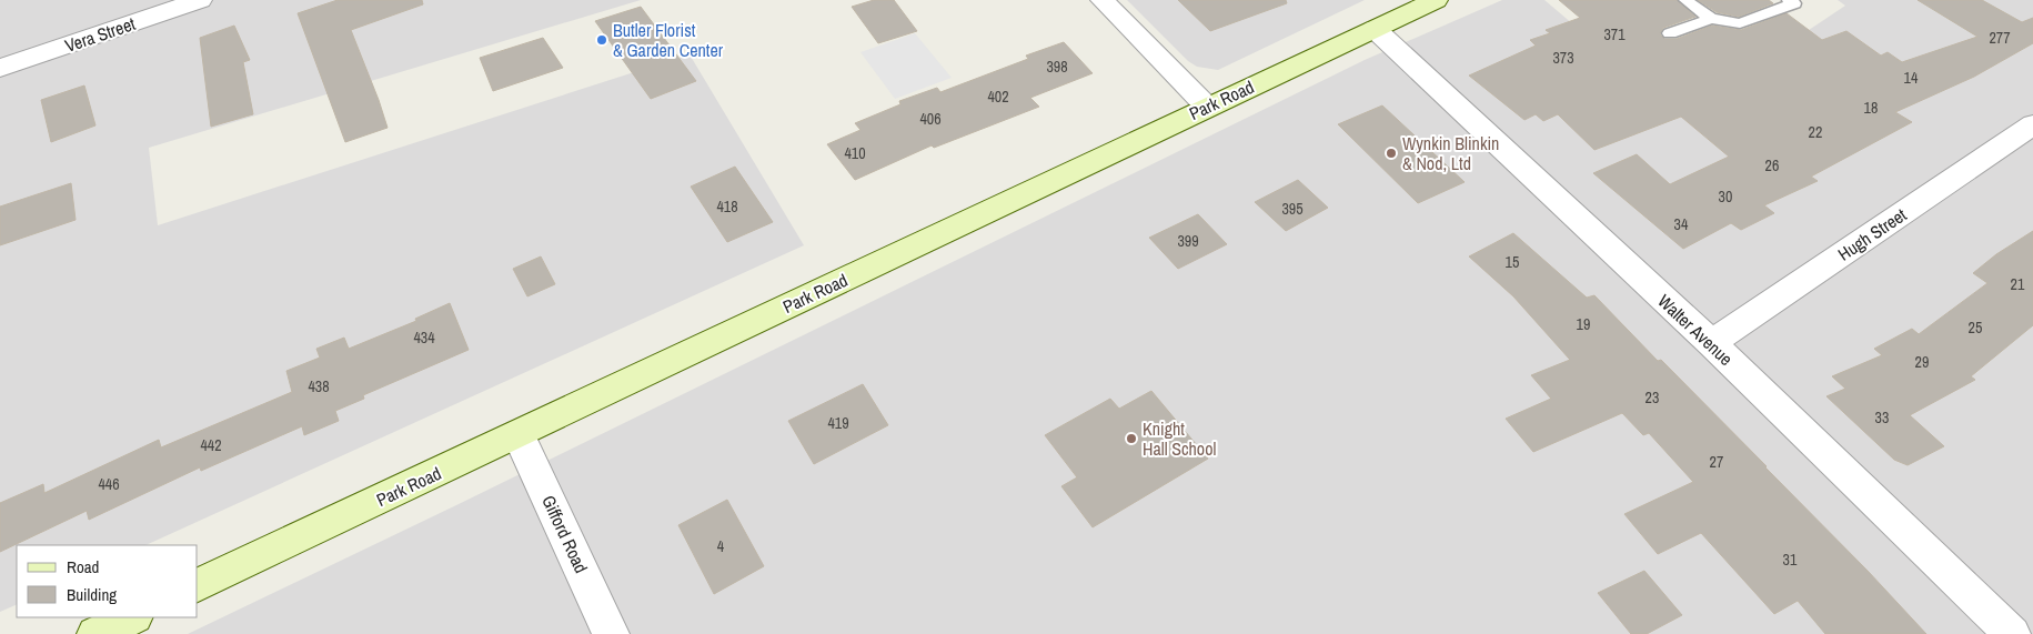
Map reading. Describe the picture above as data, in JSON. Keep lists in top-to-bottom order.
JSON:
{
  "streets": {
    "main road": ["Park Road"],
    "street": [
      "Vera Street",
      "Hugh Street",
      "Walter Avenue",
      "Gifford Road"
    ]
  },
  "crossings": [
    ["Park Road", "Walter Avenue"],
    ["Park Road", "Gifford Road"],
    ["Hugh Street", "Walter Avenue"]
  ],
  "places": ["Butler Florist & Garden Center", "Wynkin Blinkin & Nod, Ltd", "Knight Hall School"],
  "house_numbers": [
    "371",
    "277",
    "373",
    "398",
    "14",
    "402",
    "18",
    "406",
    "22",
    "410",
    "26",
    "30",
    "418",
    "395",
    "34",
    "399",
    "15",
    "21",
    "19",
    "25",
    "434",
    "29",
    "438",
    "23",
    "33",
    "419",
    "442",
    "27",
    "446",
    "4",
    "31"
  ],
  "legend": ["Road", "Building"]
}
